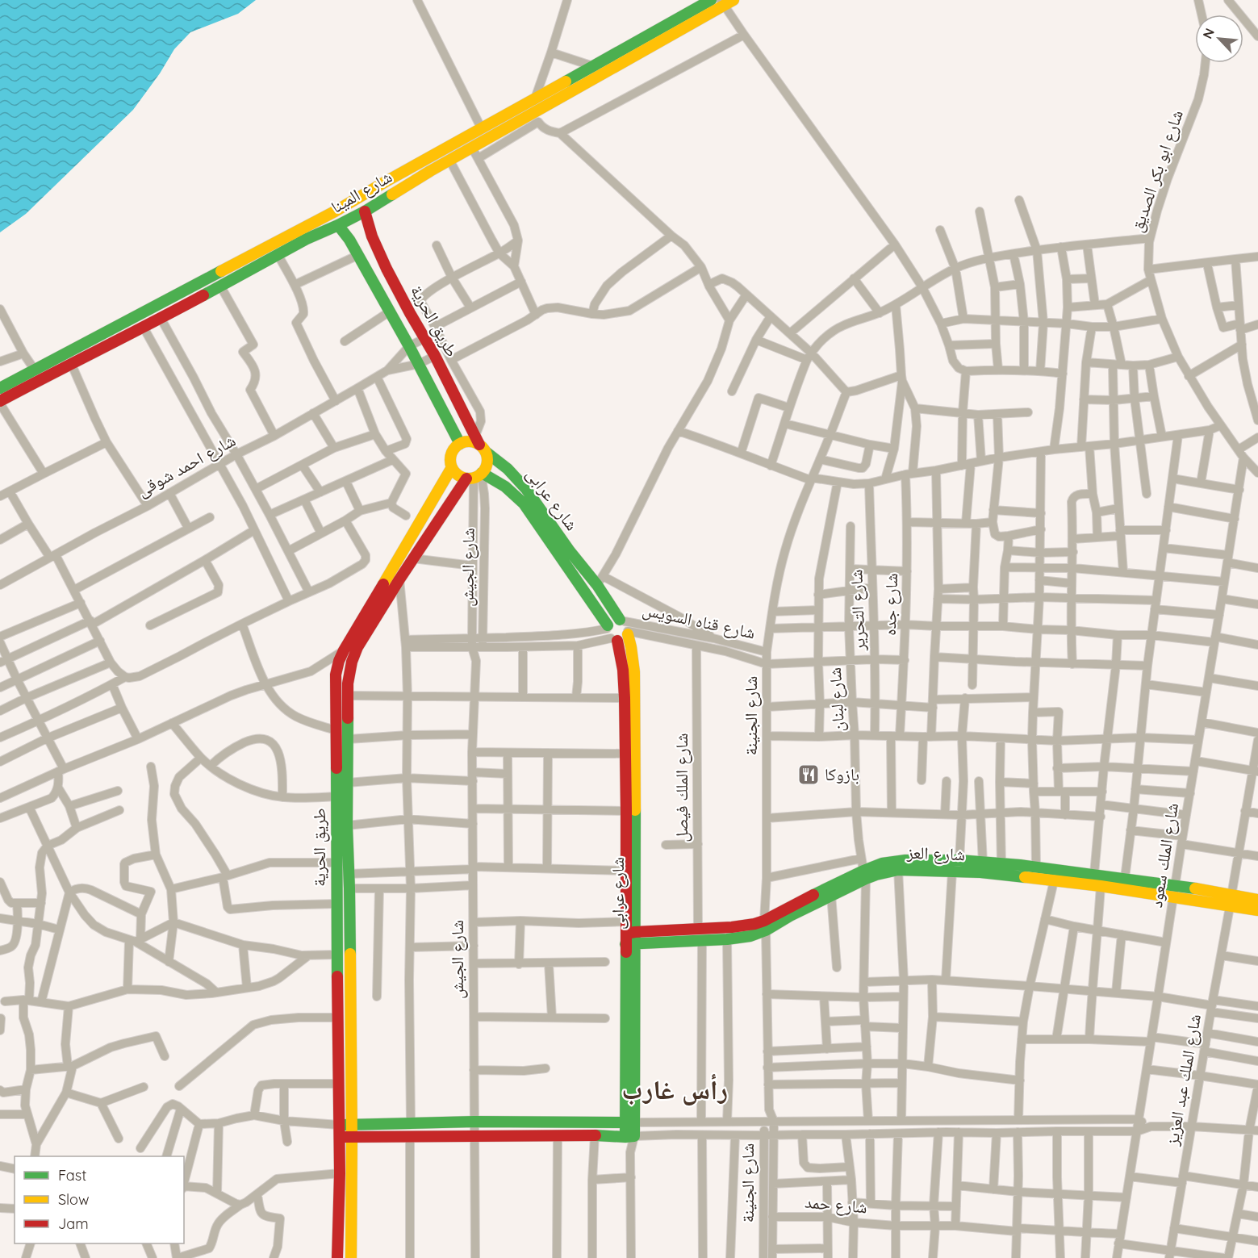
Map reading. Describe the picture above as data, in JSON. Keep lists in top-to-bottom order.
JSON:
{
  "streets": {
    "main road": [
      "شارع المينا",
      "طريق الحرية",
      "شارع عرابى",
      "شارع العز"
    ],
    "street": [
      "شارع ابو بكر الصديق",
      "شارع احمد شوقى",
      "شارع الجيش",
      "شارع جده",
      "شارع التحرير",
      "شارع قناه السويس",
      "شارع لبنان",
      "شارع الجنينة",
      "شارع الملك فيصل",
      "شارع الملك سعود",
      "شارع الملك عبد العزيز",
      "شارع حمد"
    ]
  },
  "crossings": [
    ["شارع ابو بكر الصديق", "شارع الملك سعود"],
    ["شارع المينا", "طريق الحرية"],
    ["طريق الحرية", "شارع احمد شوقى"],
    ["طريق الحرية", "شارع عرابى"],
    ["طريق الحرية", "شارع الجيش"],
    ["شارع عرابى", "شارع الجيش"],
    ["شارع عرابى", "شارع قناه السويس"],
    ["شارع عرابى", "شارع العز"],
    ["شارع قناه السويس", "شارع الجنينة"],
    ["شارع قناه السويس", "شارع الملك فيصل"],
    ["شارع لبنان", "شارع العز"],
    ["شارع الجنينة", "شارع العز"],
    ["شارع الجنينة", "شارع حمد"],
    ["شارع الملك فيصل", "شارع العز"],
    ["شارع العز", "شارع الملك سعود"],
    ["شارع العز", "شارع الملك عبد العزيز"],
    ["شارع الملك سعود", "شارع حمد"]
  ],
  "districts": ["رأس غارب"],
  "places": {
    "restaurant": ["بازوكا"]
  },
  "legend": ["Fast", "Slow", "Jam"],
  "north": "top left"
}
